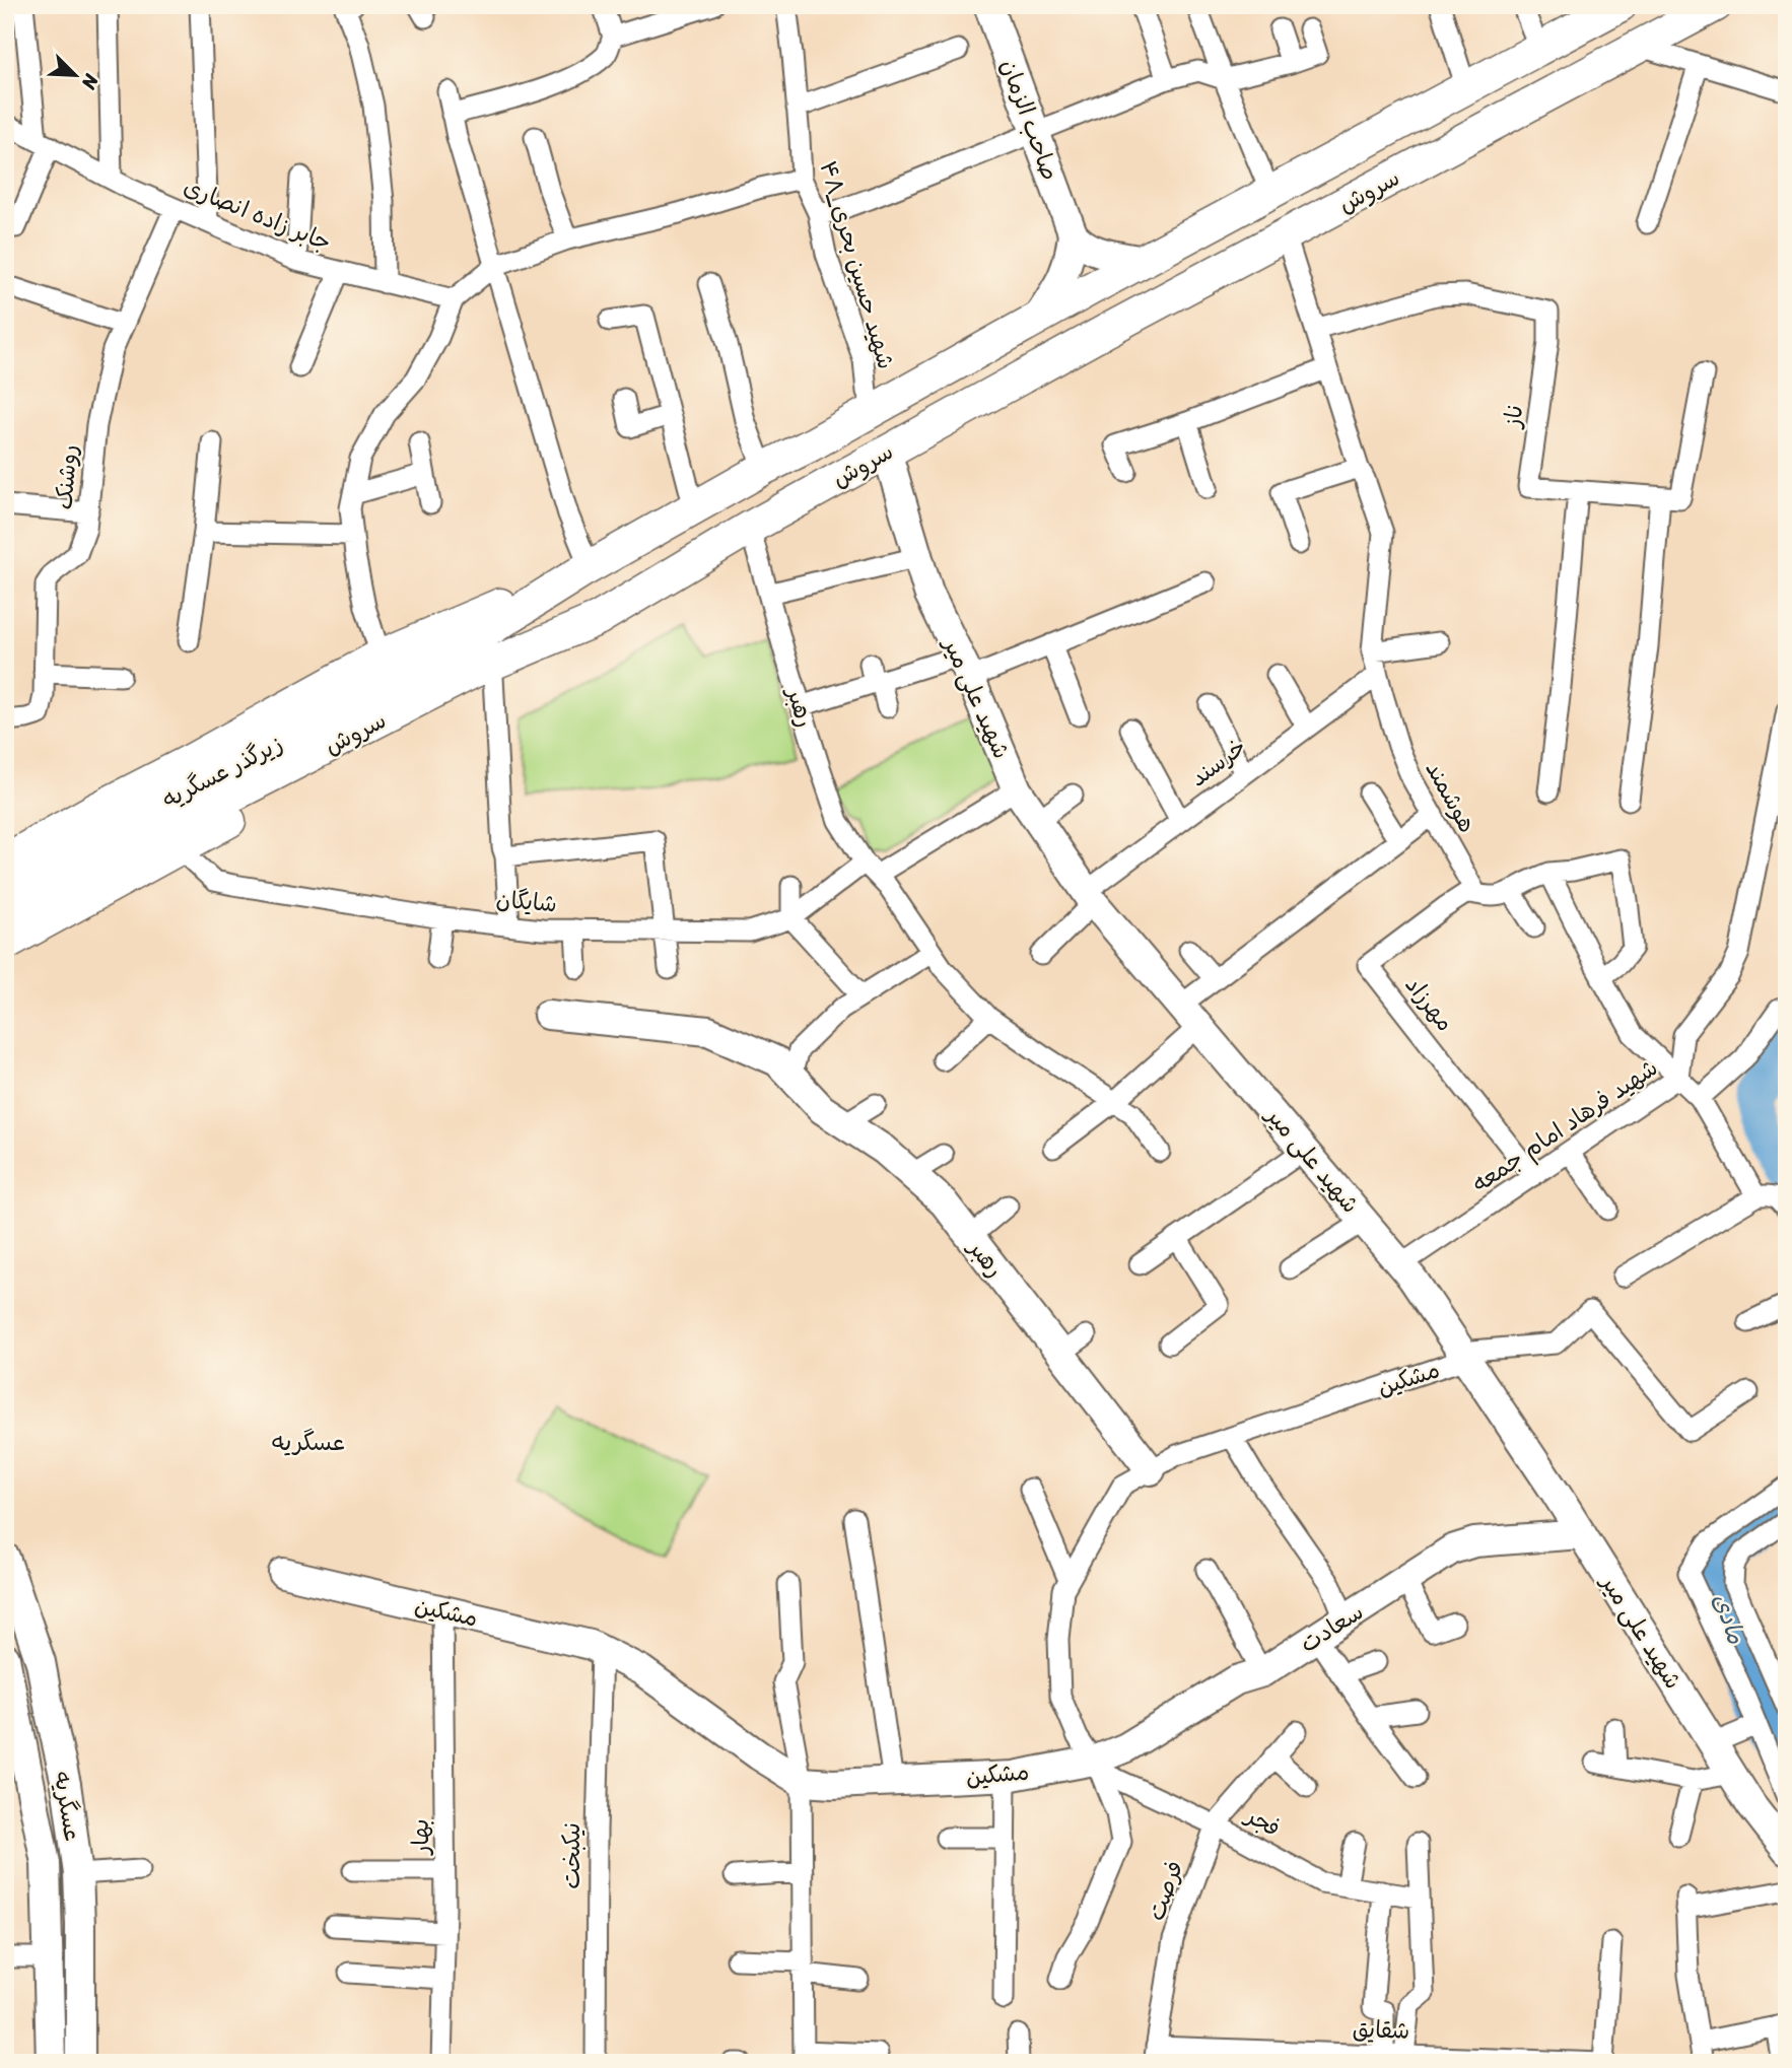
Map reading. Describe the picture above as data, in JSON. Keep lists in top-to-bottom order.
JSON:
{
  "streets": {
    "main road": ["سروش", "زیرگذر عسگریه"],
    "street": [
      "صاحب الزمان",
      "جابر زاده انصاری",
      "۴۸_شهید حسین بحری",
      "ناز",
      "روشنک",
      "شهید علی میر",
      "رهبر",
      "خرسند",
      "هوشمند",
      "شایگان",
      "مهرزاد",
      "شهید فرهاد امام جمعه",
      "مشکین",
      "سعادت",
      "عسگریه",
      "فجر",
      "بهار",
      "نیکبخت",
      "فرصت",
      "شقایق"
    ]
  },
  "crossings": [
    ["صاحب الزمان", "سروش"],
    ["سروش", "۴۸_شهید حسین بحری"],
    ["سروش", "شهید علی میر"],
    ["سروش", "رهبر"],
    ["سروش", "زیرگذر عسگریه"],
    ["سروش", "هوشمند"],
    ["جابر زاده انصاری", "روشنک"],
    ["ناز", "هوشمند"],
    ["شهید علی میر", "خرسند"],
    ["شهید علی میر", "شهید فرهاد امام جمعه"],
    ["شهید علی میر", "مشکین"],
    ["شهید علی میر", "سعادت"],
    ["رهبر", "شایگان"],
    ["رهبر", "مشکین"],
    ["خرسند", "هوشمند"],
    ["هوشمند", "مهرزاد"],
    ["مهرزاد", "شهید فرهاد امام جمعه"],
    ["مشکین", "سعادت"],
    ["مشکین", "فجر"],
    ["مشکین", "بهار"],
    ["مشکین", "نیکبخت"],
    ["سعادت", "فجر"],
    ["فجر", "فرصت"],
    ["فرصت", "شقایق"]
  ],
  "districts": ["عسگریه"],
  "water": ["مادی"],
  "north": "bottom right"
}
